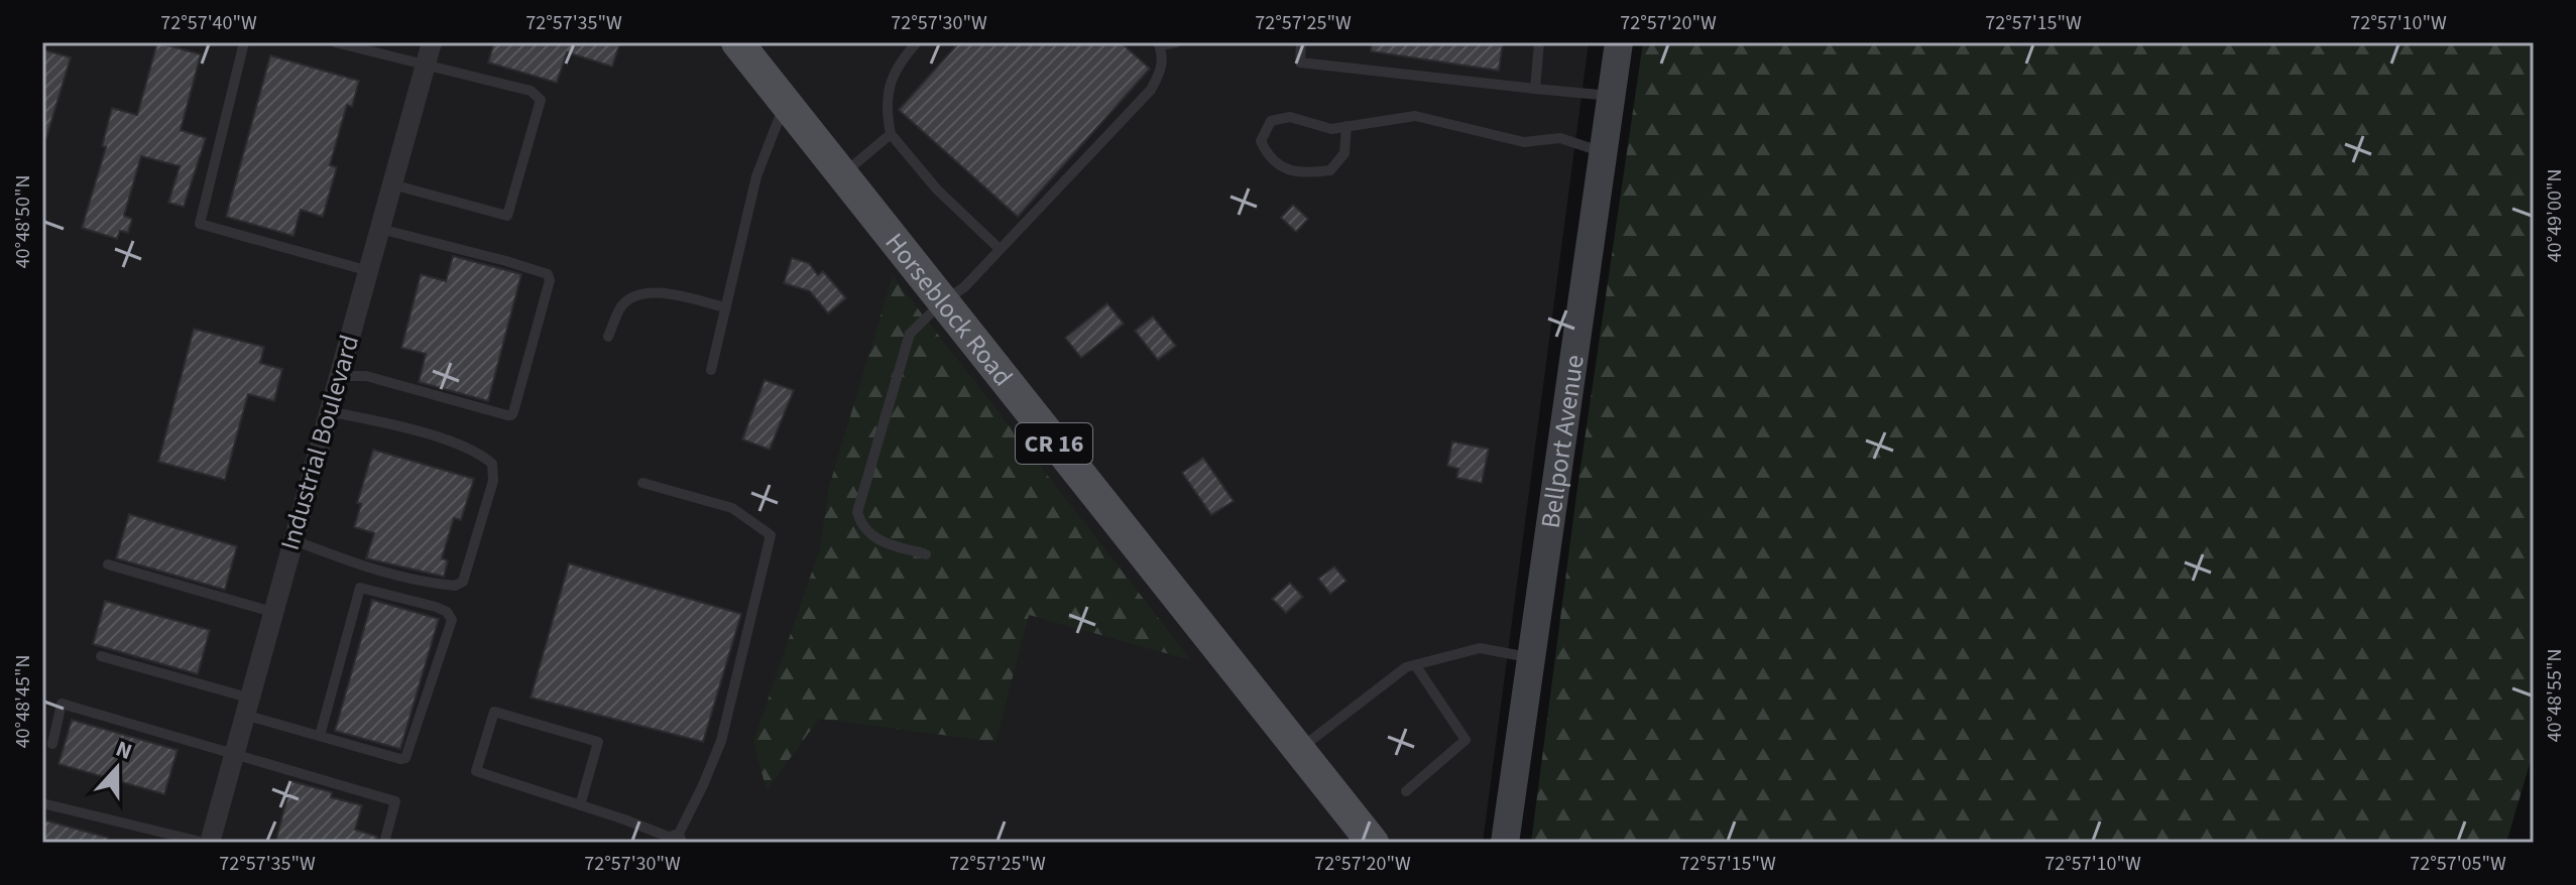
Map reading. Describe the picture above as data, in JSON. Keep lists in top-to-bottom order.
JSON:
{
  "streets": {
    "main road": ["Horseblock Road", "Bellport Avenue", "CR 16"],
    "street": ["Industrial Boulevard"]
  },
  "north": "top",
  "coordinates": [
    "72°57'40\"W",
    "72°57'35\"W",
    "72°57'30\"W",
    "72°57'25\"W",
    "72°57'20\"W",
    "72°57'15\"W",
    "72°57'10\"W",
    "40°49'00\"N",
    "40°48'50\"N",
    "40°48'55\"N",
    "40°48'45\"N",
    "72°57'05\"W"
  ]
}
